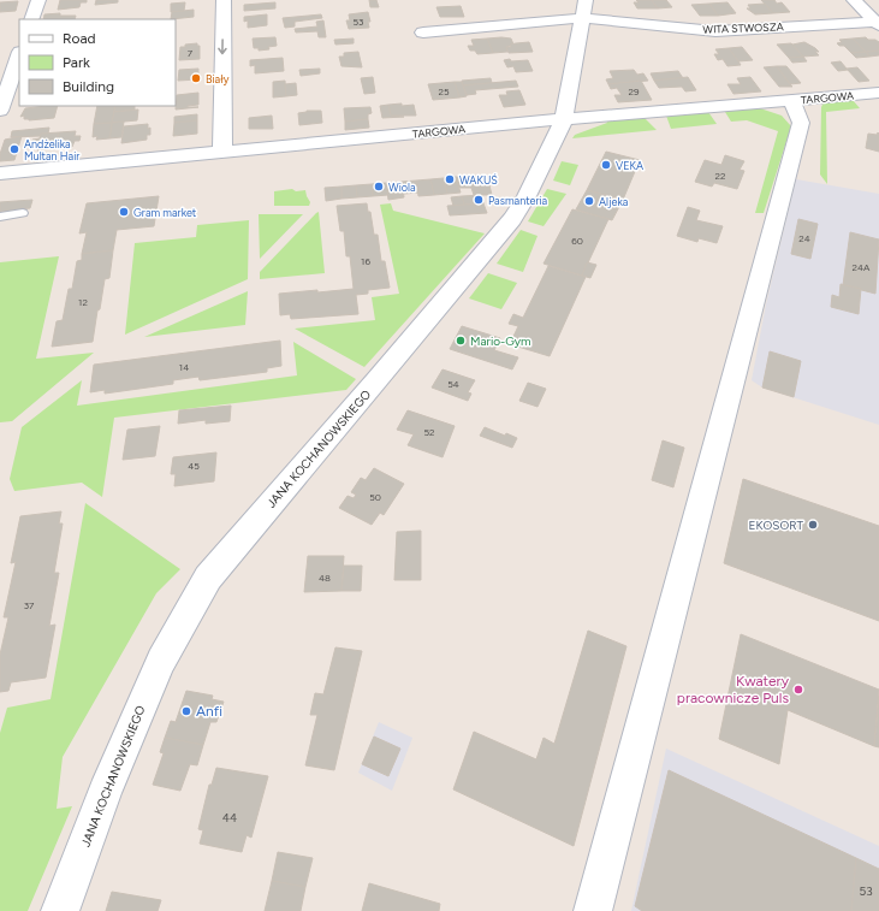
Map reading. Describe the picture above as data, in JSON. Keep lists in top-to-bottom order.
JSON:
{
  "streets": {
    "street": ["WITA STWOSZA", "TARGOWA", "JANA KOCHANOWSKIEGO"]
  },
  "crossings": [
    ["WITA STWOSZA", "JANA KOCHANOWSKIEGO"],
    ["TARGOWA", "JANA KOCHANOWSKIEGO"]
  ],
  "places": [
    "Biały",
    "Andżelika Multan Hair",
    "VEKA",
    "WAKUŚ",
    "Wiola",
    "Pasmanteria",
    "Aljeka",
    "Gram market",
    "Mario-Gym",
    "EKOSORT",
    "Kwatery pracownicze Puls",
    "Anfi"
  ],
  "house_numbers": [
    "53",
    "7",
    "25",
    "29",
    "22",
    "24",
    "60",
    "16",
    "24A",
    "12",
    "14",
    "54",
    "52",
    "45",
    "50",
    "48",
    "37",
    "44",
    "53"
  ],
  "legend": ["Road", "Park", "Building"]
}
